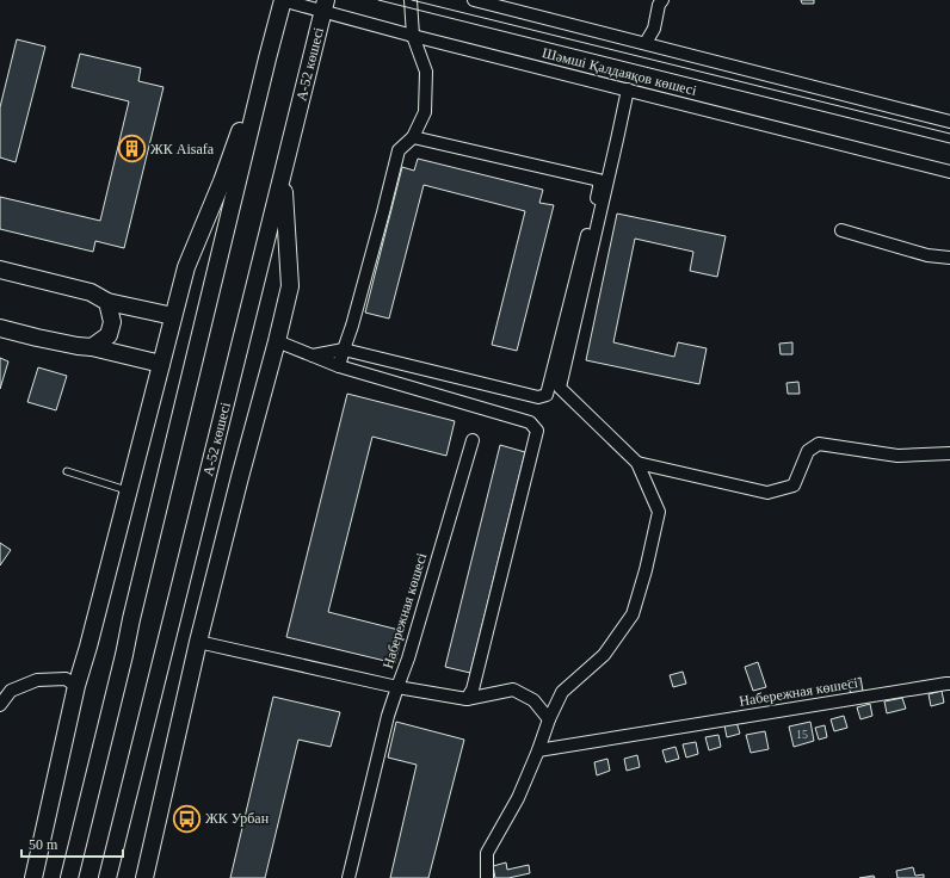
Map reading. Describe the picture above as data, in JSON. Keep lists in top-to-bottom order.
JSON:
{
  "streets": {
    "street": ["А-52 көшесі", "Шәмші Қалдаяқов көшесі", "Набережная көшесі"]
  },
  "crossings": [
    ["А-52 көшесі", "Шәмші Қалдаяқов көшесі"]
  ],
  "places": {
    "building": ["ЖК Aisafa"],
    "bus stop": ["ЖК Урбан"]
  },
  "house_numbers": ["15"],
  "scale_bar": "50 m"
}
